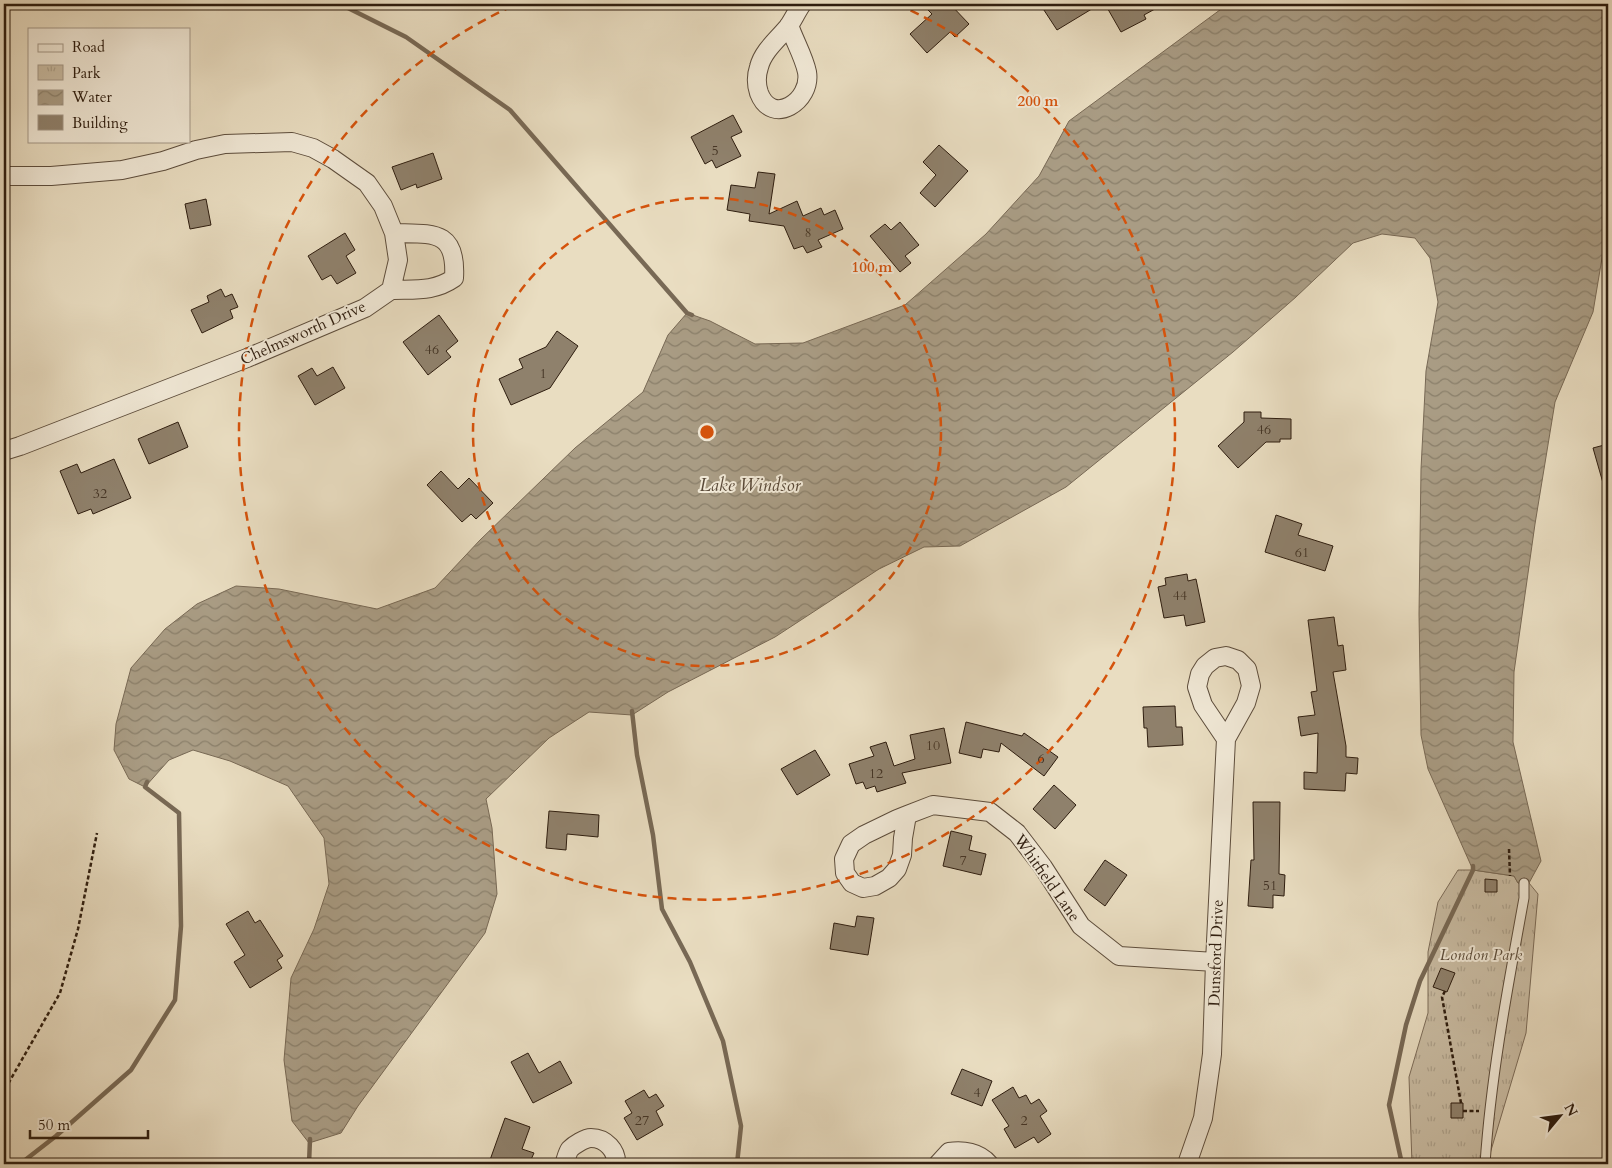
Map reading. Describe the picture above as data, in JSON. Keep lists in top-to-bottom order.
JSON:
{
  "streets": {
    "street": ["Chelmsworth Drive", "Whitfield Lane", "Dunsford Drive"]
  },
  "crossings": [
    ["Whitfield Lane", "Dunsford Drive"]
  ],
  "water": ["Lake Windsor"],
  "parks": ["London Park"],
  "house_numbers": [
    "5",
    "8",
    "46",
    "1",
    "46",
    "32",
    "61",
    "44",
    "10",
    "6",
    "12",
    "7",
    "51",
    "4",
    "27",
    "2"
  ],
  "legend": [
    "Road",
    "Park",
    "Water",
    "Building"
  ],
  "scale_bar": "50 m",
  "north": "top right",
  "rings": ["200 m", "100 m"]
}
